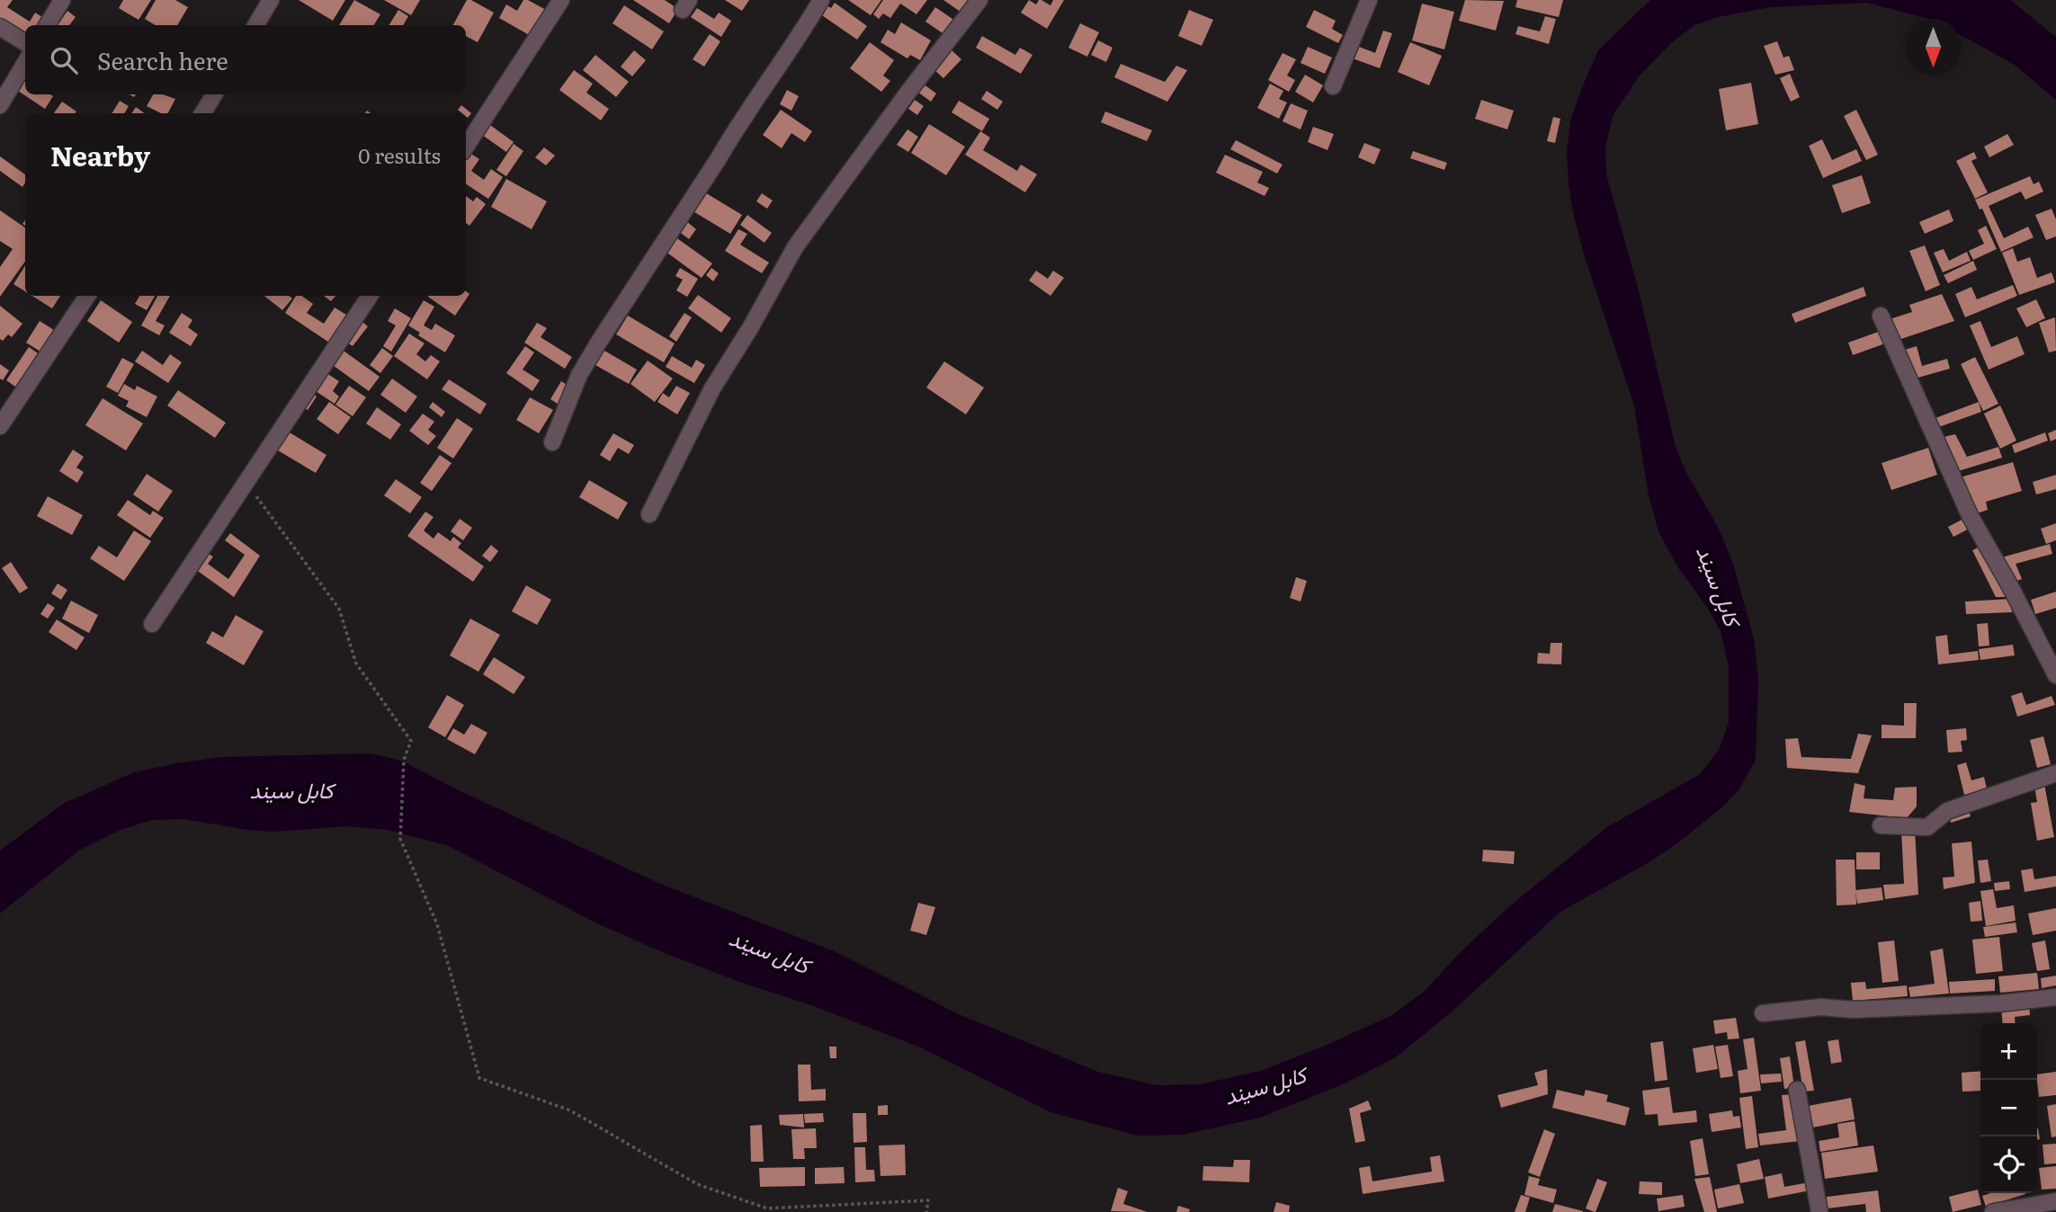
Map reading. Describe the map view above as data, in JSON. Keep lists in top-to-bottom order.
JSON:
{
  "water": ["کابل سيند"],
  "north": "bottom",
  "page": {
    "search": "Search here",
    "heading": ["Nearby", "0 results"],
    "map_buttons": ["+", "−"]
  }
}
